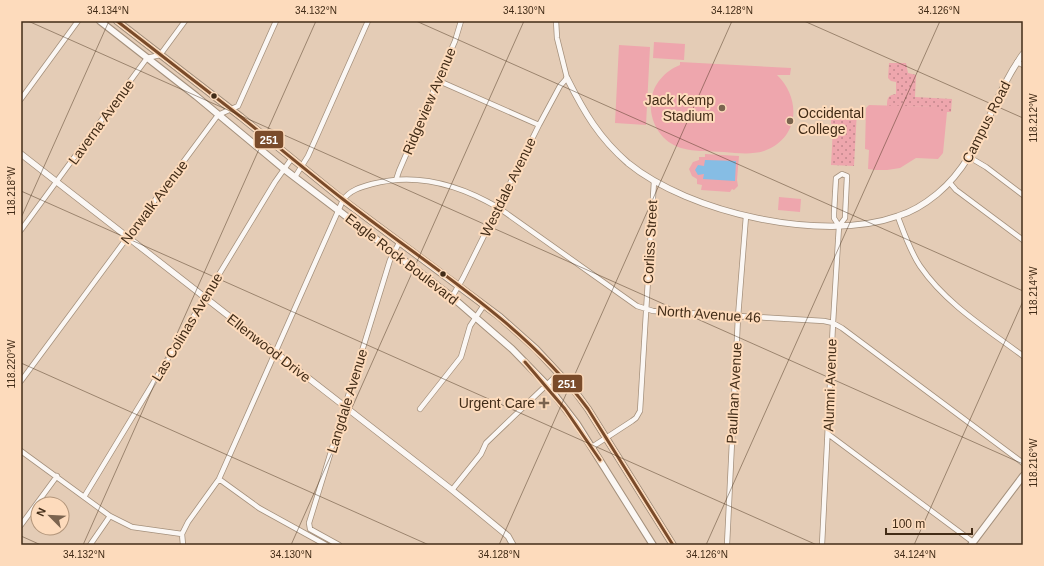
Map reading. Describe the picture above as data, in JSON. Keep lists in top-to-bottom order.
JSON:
{
  "streets": {
    "main road": ["Eagle Rock Boulevard"],
    "street": [
      "Ridgeview Avenue",
      "Laverna Avenue",
      "Campus Road",
      "Westdale Avenue",
      "Norwalk Avenue",
      "Corliss Street",
      "North Avenue 46",
      "Las Colinas Avenue",
      "Ellenwood Drive",
      "Alumni Avenue",
      "Paulhan Avenue",
      "Langdale Avenue"
    ]
  },
  "crossings": [
    ["Ridgeview Avenue", "North Avenue 46"],
    ["Laverna Avenue", "Eagle Rock Boulevard"],
    ["Laverna Avenue", "Ellenwood Drive"],
    ["Campus Road", "Westdale Avenue"],
    ["Campus Road", "Corliss Street"],
    ["Campus Road", "Alumni Avenue"],
    ["Campus Road", "Paulhan Avenue"],
    ["Westdale Avenue", "Eagle Rock Boulevard"],
    ["Westdale Avenue", "North Avenue 46"],
    ["Norwalk Avenue", "Eagle Rock Boulevard"],
    ["Norwalk Avenue", "Ellenwood Drive"],
    ["Corliss Street", "Eagle Rock Boulevard"],
    ["Corliss Street", "North Avenue 46"],
    ["Eagle Rock Boulevard", "North Avenue 46"],
    ["Eagle Rock Boulevard", "Las Colinas Avenue"],
    ["Eagle Rock Boulevard", "Langdale Avenue"],
    ["North Avenue 46", "Alumni Avenue"],
    ["North Avenue 46", "Paulhan Avenue"],
    ["Las Colinas Avenue", "Ellenwood Drive"],
    ["Ellenwood Drive", "Langdale Avenue"]
  ],
  "places": {
    "other": ["Jack Kemp Stadium", "Occidental College"],
    "health": ["Urgent Care"]
  },
  "lines": ["transit line 251"],
  "scale_bar": "100 m",
  "north": "top left",
  "coordinates": [
    "34.134°N",
    "34.132°N",
    "34.130°N",
    "34.128°N",
    "34.126°N",
    "118.212°W",
    "118.218°W",
    "118.214°W",
    "118.220°W",
    "118.216°W",
    "34.124°N"
  ]
}
